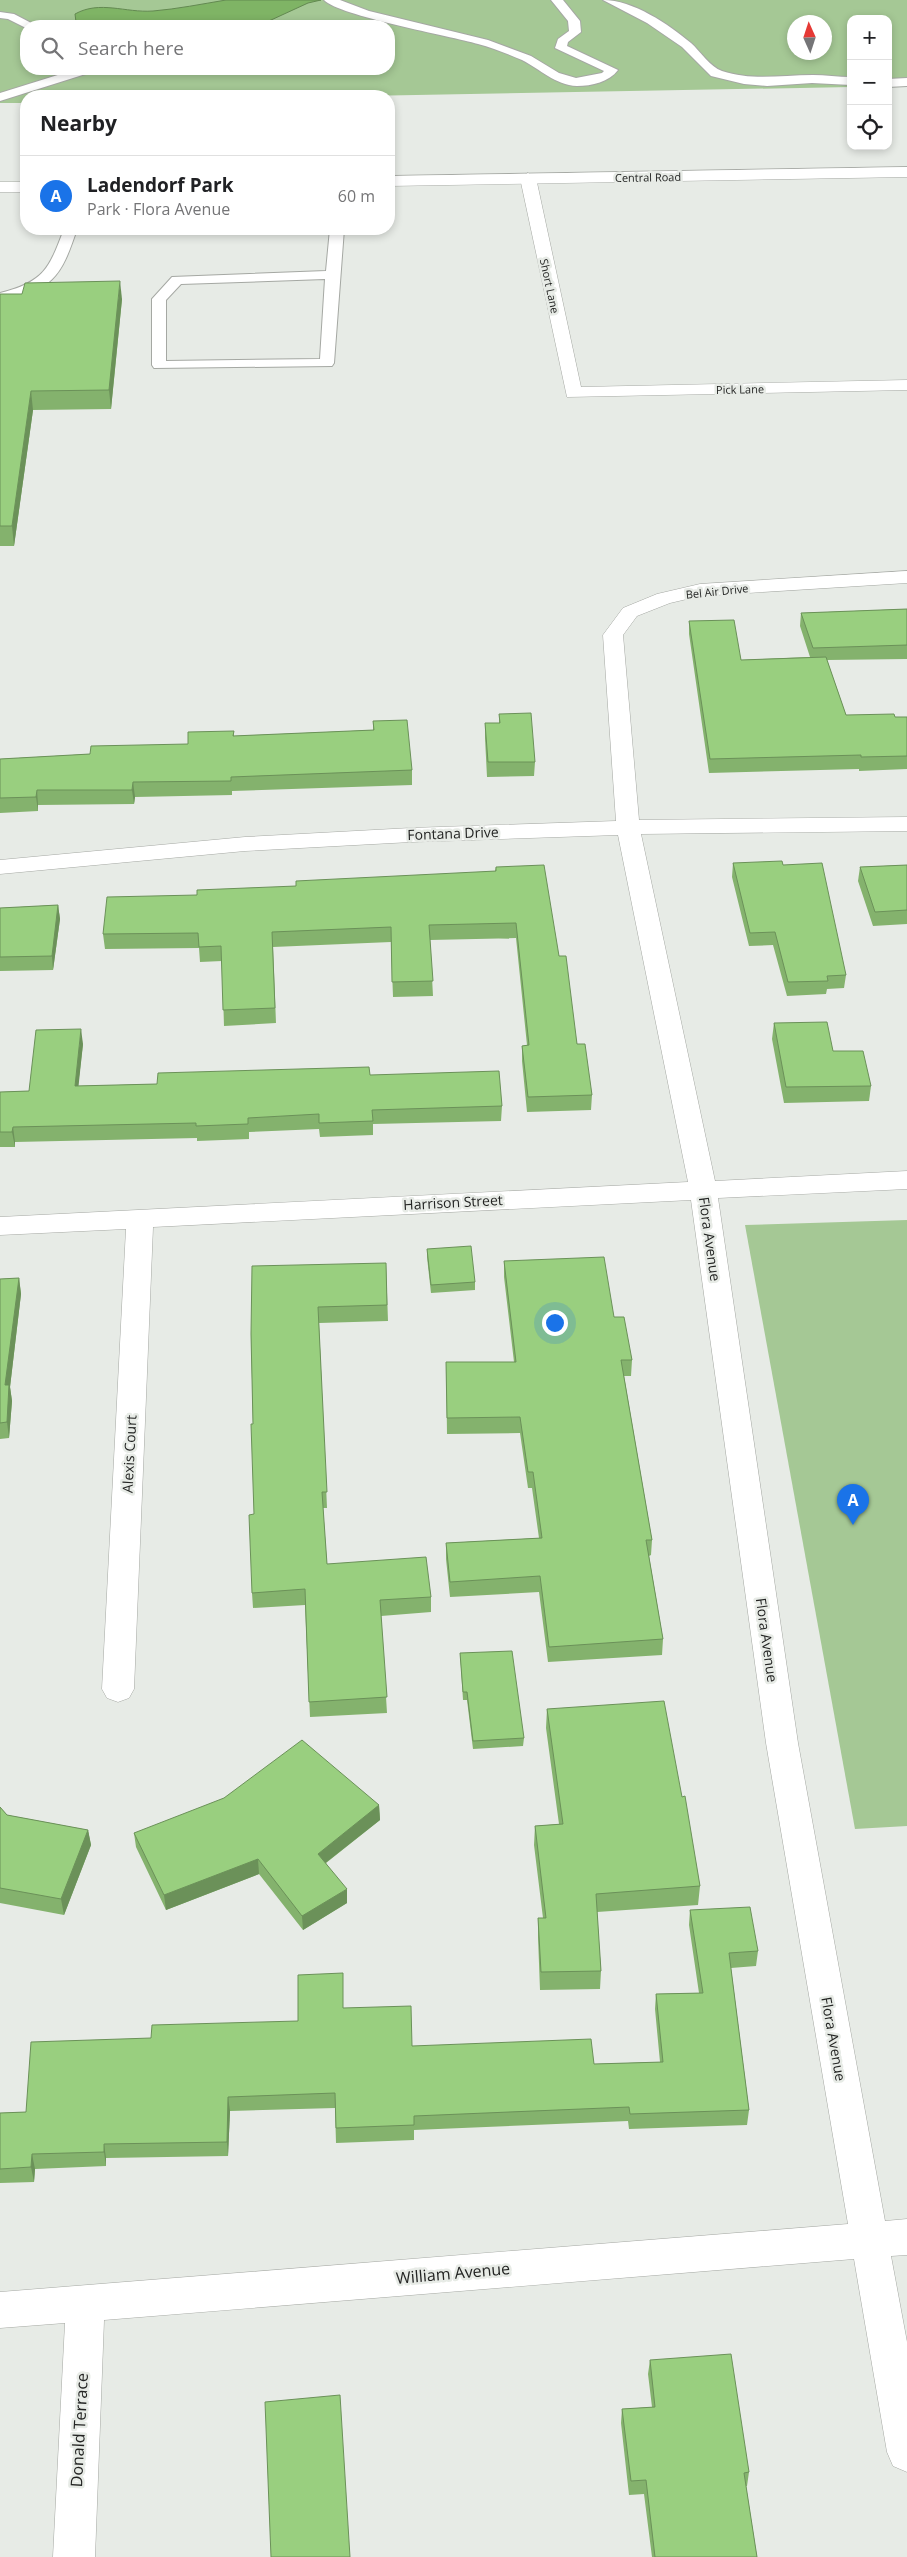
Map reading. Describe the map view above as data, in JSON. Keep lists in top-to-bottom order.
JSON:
{
  "streets": {
    "street": [
      "Central Road",
      "Short Lane",
      "Pick Lane",
      "Bel Air Drive",
      "Fontana Drive",
      "Harrison Street",
      "Flora Avenue",
      "Alexis Court",
      "William Avenue",
      "Donald Terrace"
    ]
  },
  "crossings": [
    ["Central Road", "Short Lane"],
    ["Short Lane", "Pick Lane"],
    ["Bel Air Drive", "Fontana Drive"],
    ["Bel Air Drive", "Flora Avenue"],
    ["Fontana Drive", "Flora Avenue"],
    ["Harrison Street", "Flora Avenue"],
    ["Harrison Street", "Alexis Court"],
    ["Flora Avenue", "William Avenue"],
    ["William Avenue", "Donald Terrace"]
  ],
  "north": "top",
  "page": {
    "map_buttons": ["+", "−"],
    "search": "Search here",
    "heading": "Nearby",
    "list": [
      {
        "mark": "A",
        "name": "Ladendorf Park",
        "note": "Park · Flora Avenue",
        "value": "60 m"
      }
    ],
    "pins": "A"
  }
}
